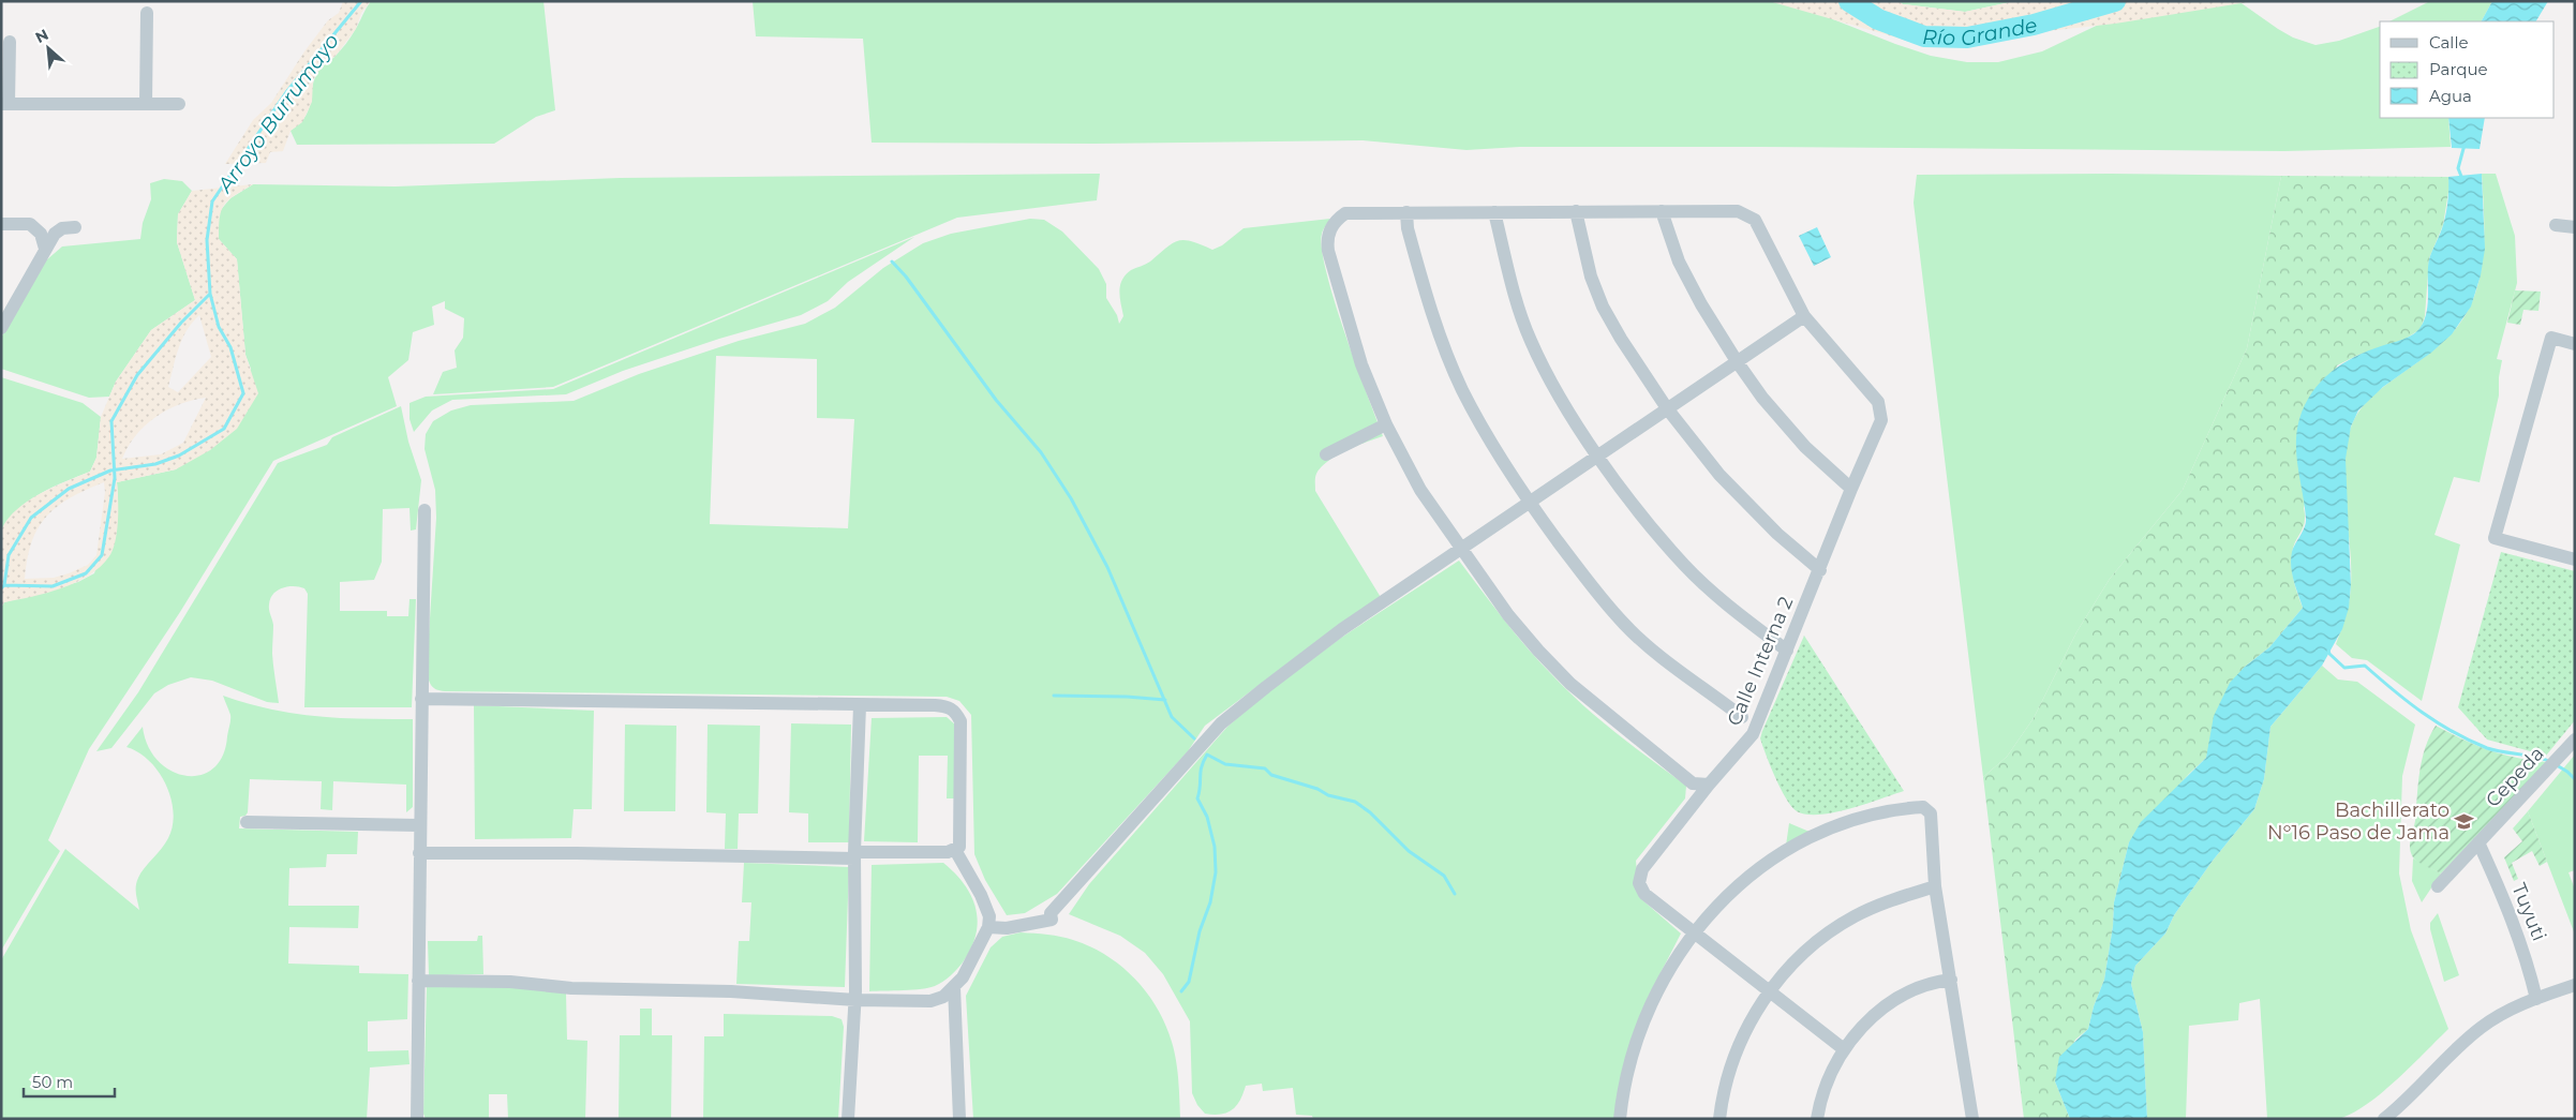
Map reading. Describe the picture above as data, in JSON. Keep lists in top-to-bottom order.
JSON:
{
  "streets": {
    "street": ["Calle Interna 2", "Cepeda", "Tuyuti"]
  },
  "crossings": [
    ["Cepeda", "Tuyuti"]
  ],
  "water": ["Río Grande", "Arroyo Burrumayo"],
  "places": {
    "school or university": ["Bachillerato Nº16 Paso de Jama"]
  },
  "legend": ["Calle", "Parque", "Agua"],
  "scale_bar": "50 m",
  "north": "top left"
}
